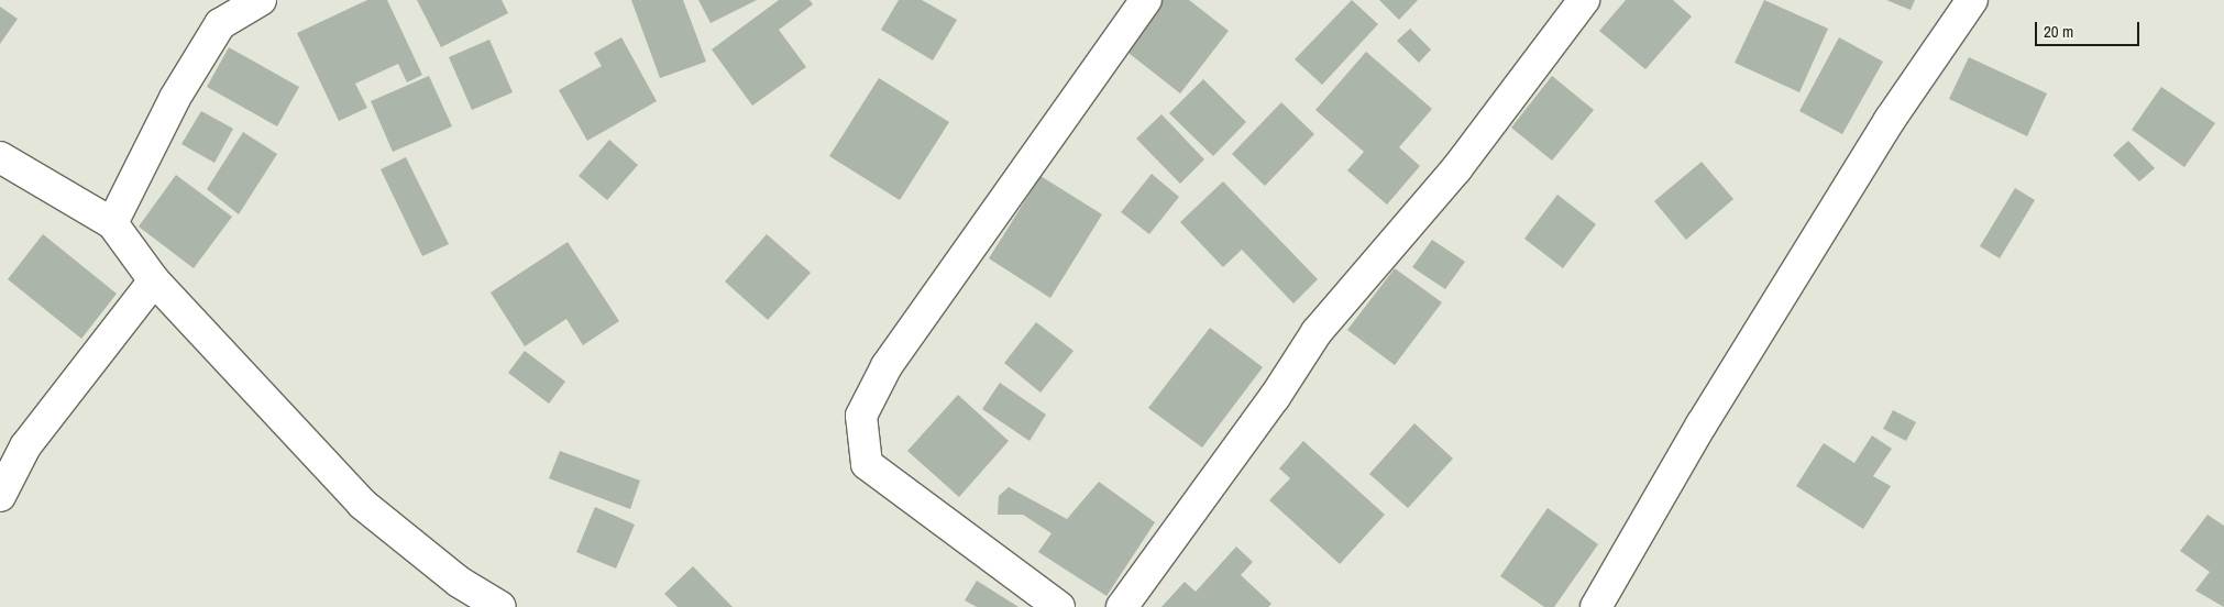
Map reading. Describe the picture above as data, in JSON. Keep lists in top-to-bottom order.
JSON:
{
  "scale_bar": "20 m"
}
